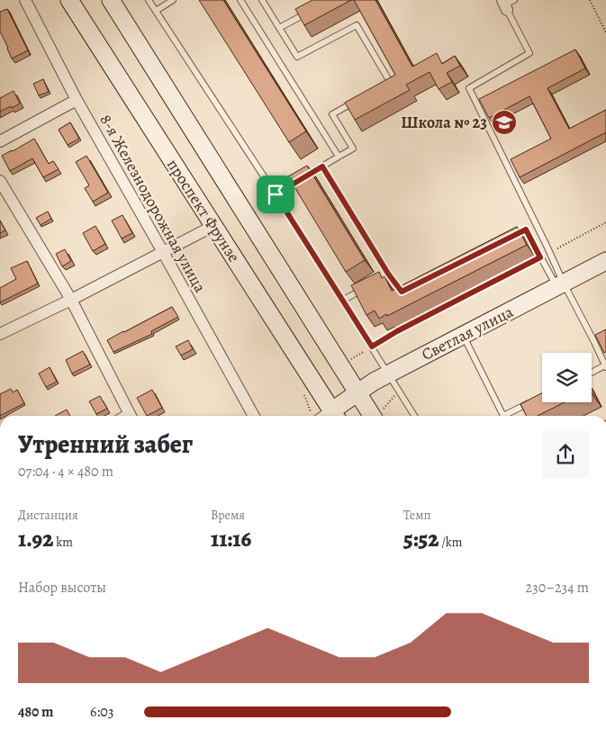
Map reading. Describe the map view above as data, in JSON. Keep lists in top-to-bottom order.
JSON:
{
  "streets": {
    "main road": ["проспект Фрунзе", "Светлая улица"],
    "street": ["8-я Железнодорожная улица"]
  },
  "crossings": [
    ["проспект Фрунзе", "Светлая улица"]
  ],
  "places": {
    "school or university": ["Школа № 23"]
  },
  "page": {
    "heading": ["Утренний забег", "07:04 · 4 × 480 m"],
    "stats": [
      ["Дистанция", "1.92 km"],
      ["Время", "11:16"],
      ["Темп", "5:52 /km"]
    ],
    "chart": ["Набор высоты", "230–234 m"],
    "list": [
      {
        "name": "480 m",
        "note": "6:03"
      }
    ]
  }
}
